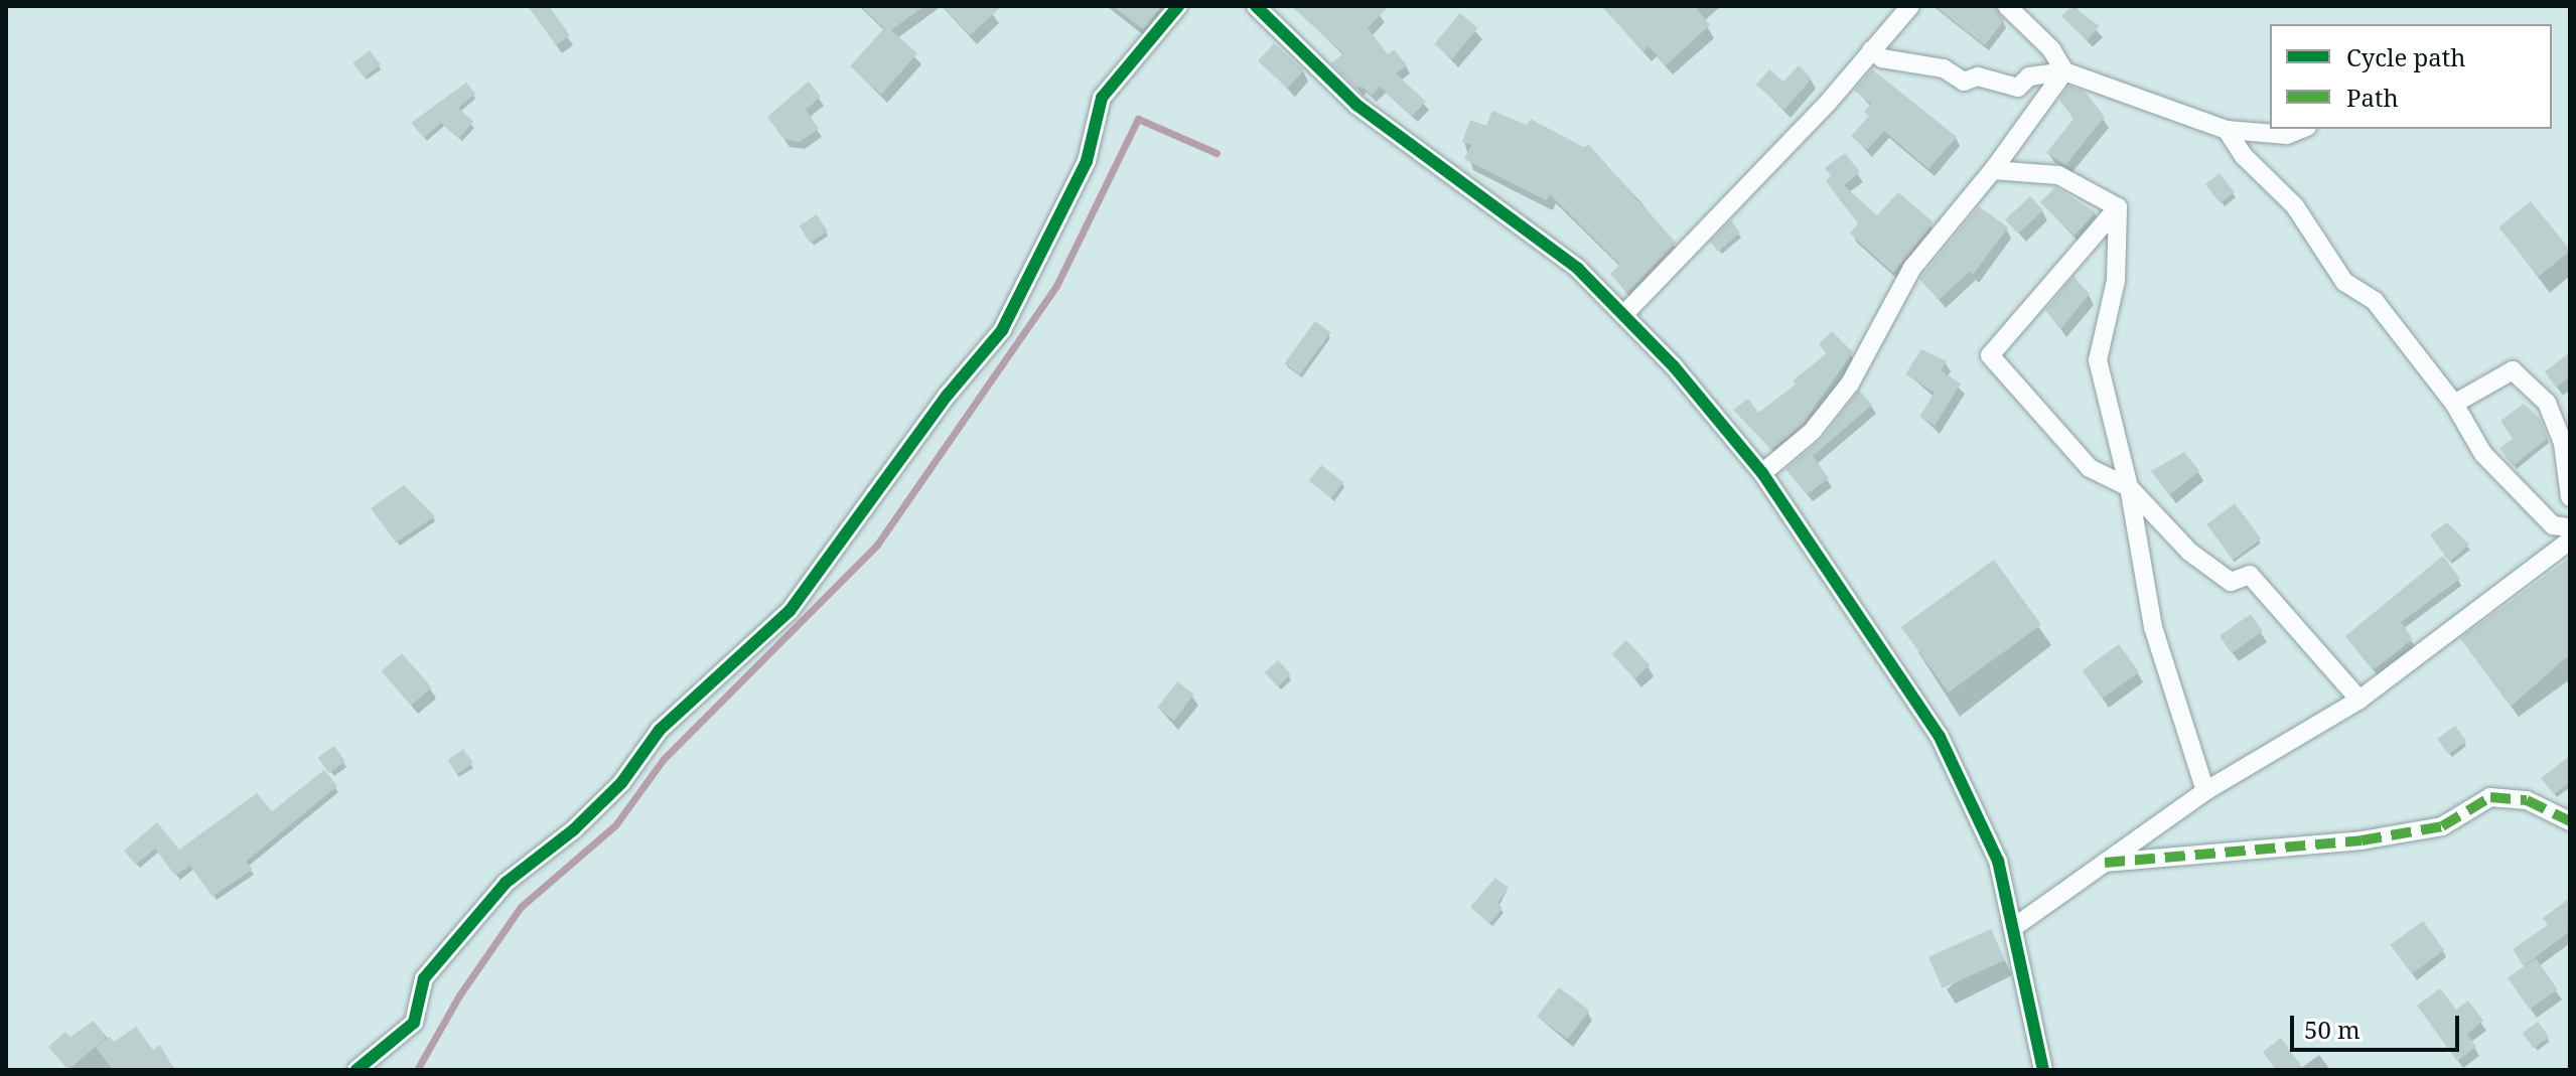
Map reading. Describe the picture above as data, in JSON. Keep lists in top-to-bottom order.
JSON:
{
  "legend": ["Cycle path", "Path"],
  "scale_bar": "50 m"
}
